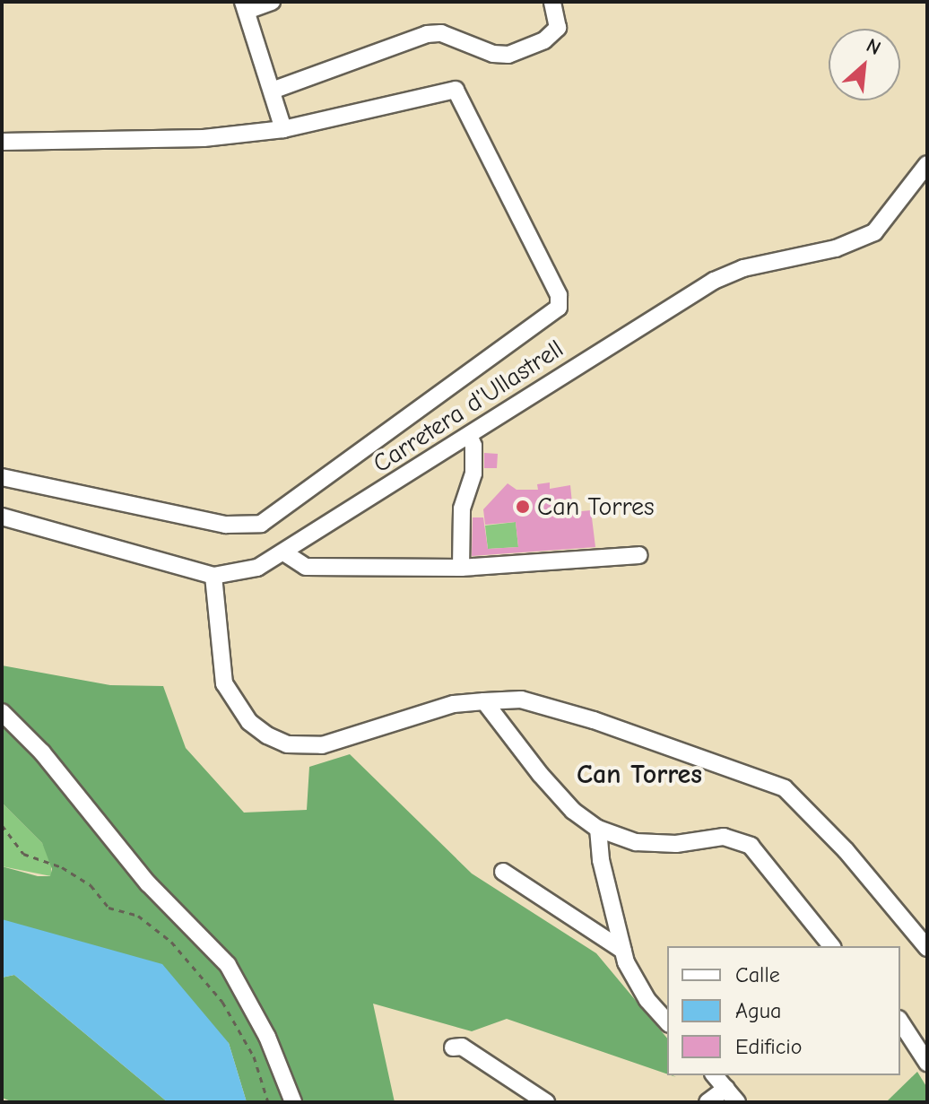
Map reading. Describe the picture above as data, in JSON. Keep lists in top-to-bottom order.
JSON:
{
  "streets": {
    "street": ["Carretera d'Ullastrell"]
  },
  "districts": ["Can Torres"],
  "places": ["Can Torres"],
  "legend": ["Calle", "Agua", "Edificio"],
  "north": "top right"
}
